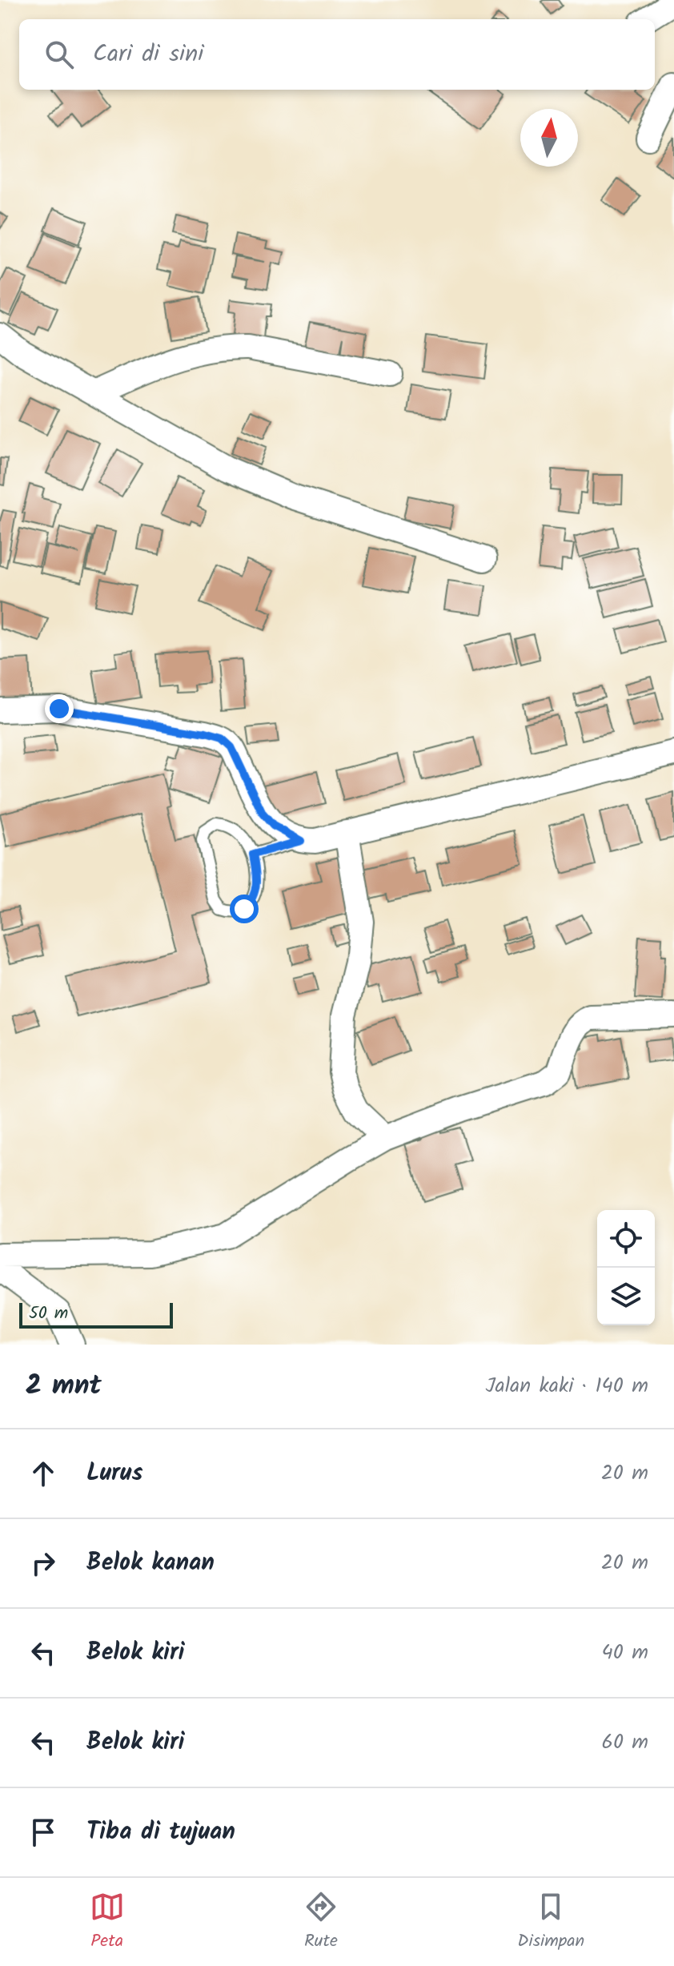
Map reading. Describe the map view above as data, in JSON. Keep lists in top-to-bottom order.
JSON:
{
  "scale_bar": "50 m",
  "north": "top",
  "page": {
    "search": "Cari di sini",
    "scale": "50 m",
    "heading": ["2 mnt", "Jalan kaki · 140 m"],
    "list": [
      ["Lurus", "20 m"],
      ["Belok kanan", "20 m"],
      ["Belok kiri", "40 m"],
      ["Belok kiri", "60 m"],
      "Tiba di tujuan"
    ],
    "nav": ["Peta", "Rute", "Disimpan"]
  }
}
